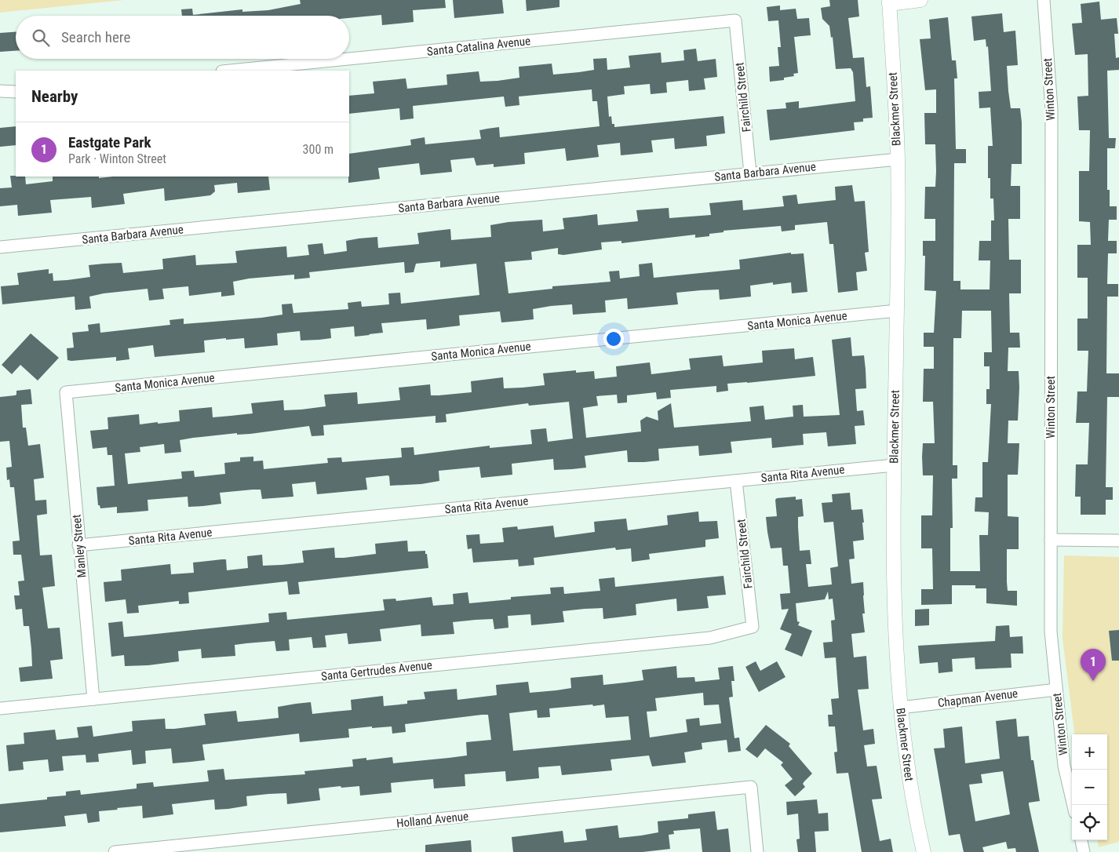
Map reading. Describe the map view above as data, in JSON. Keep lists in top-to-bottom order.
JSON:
{
  "streets": {
    "street": [
      "Santa Catalina Avenue",
      "Winton Street",
      "Fairchild Street",
      "Blackmer Street",
      "Santa Barbara Avenue",
      "Santa Monica Avenue",
      "Santa Rita Avenue",
      "Manley Street",
      "Santa Gertrudes Avenue",
      "Chapman Avenue",
      "Holland Avenue"
    ]
  },
  "crossings": [
    ["Santa Catalina Avenue", "Fairchild Street"],
    ["Winton Street", "Chapman Avenue"],
    ["Fairchild Street", "Santa Barbara Avenue"],
    ["Fairchild Street", "Santa Rita Avenue"],
    ["Fairchild Street", "Santa Gertrudes Avenue"],
    ["Blackmer Street", "Santa Barbara Avenue"],
    ["Blackmer Street", "Santa Monica Avenue"],
    ["Blackmer Street", "Santa Rita Avenue"],
    ["Blackmer Street", "Chapman Avenue"],
    ["Santa Monica Avenue", "Manley Street"],
    ["Santa Rita Avenue", "Manley Street"],
    ["Manley Street", "Santa Gertrudes Avenue"]
  ],
  "page": {
    "search": "Search here",
    "heading": "Nearby",
    "list": [
      {
        "mark": "1",
        "name": "Eastgate Park",
        "note": "Park · Winton Street",
        "value": "300 m"
      }
    ],
    "pins": "1",
    "map_buttons": ["+", "−"]
  }
}
